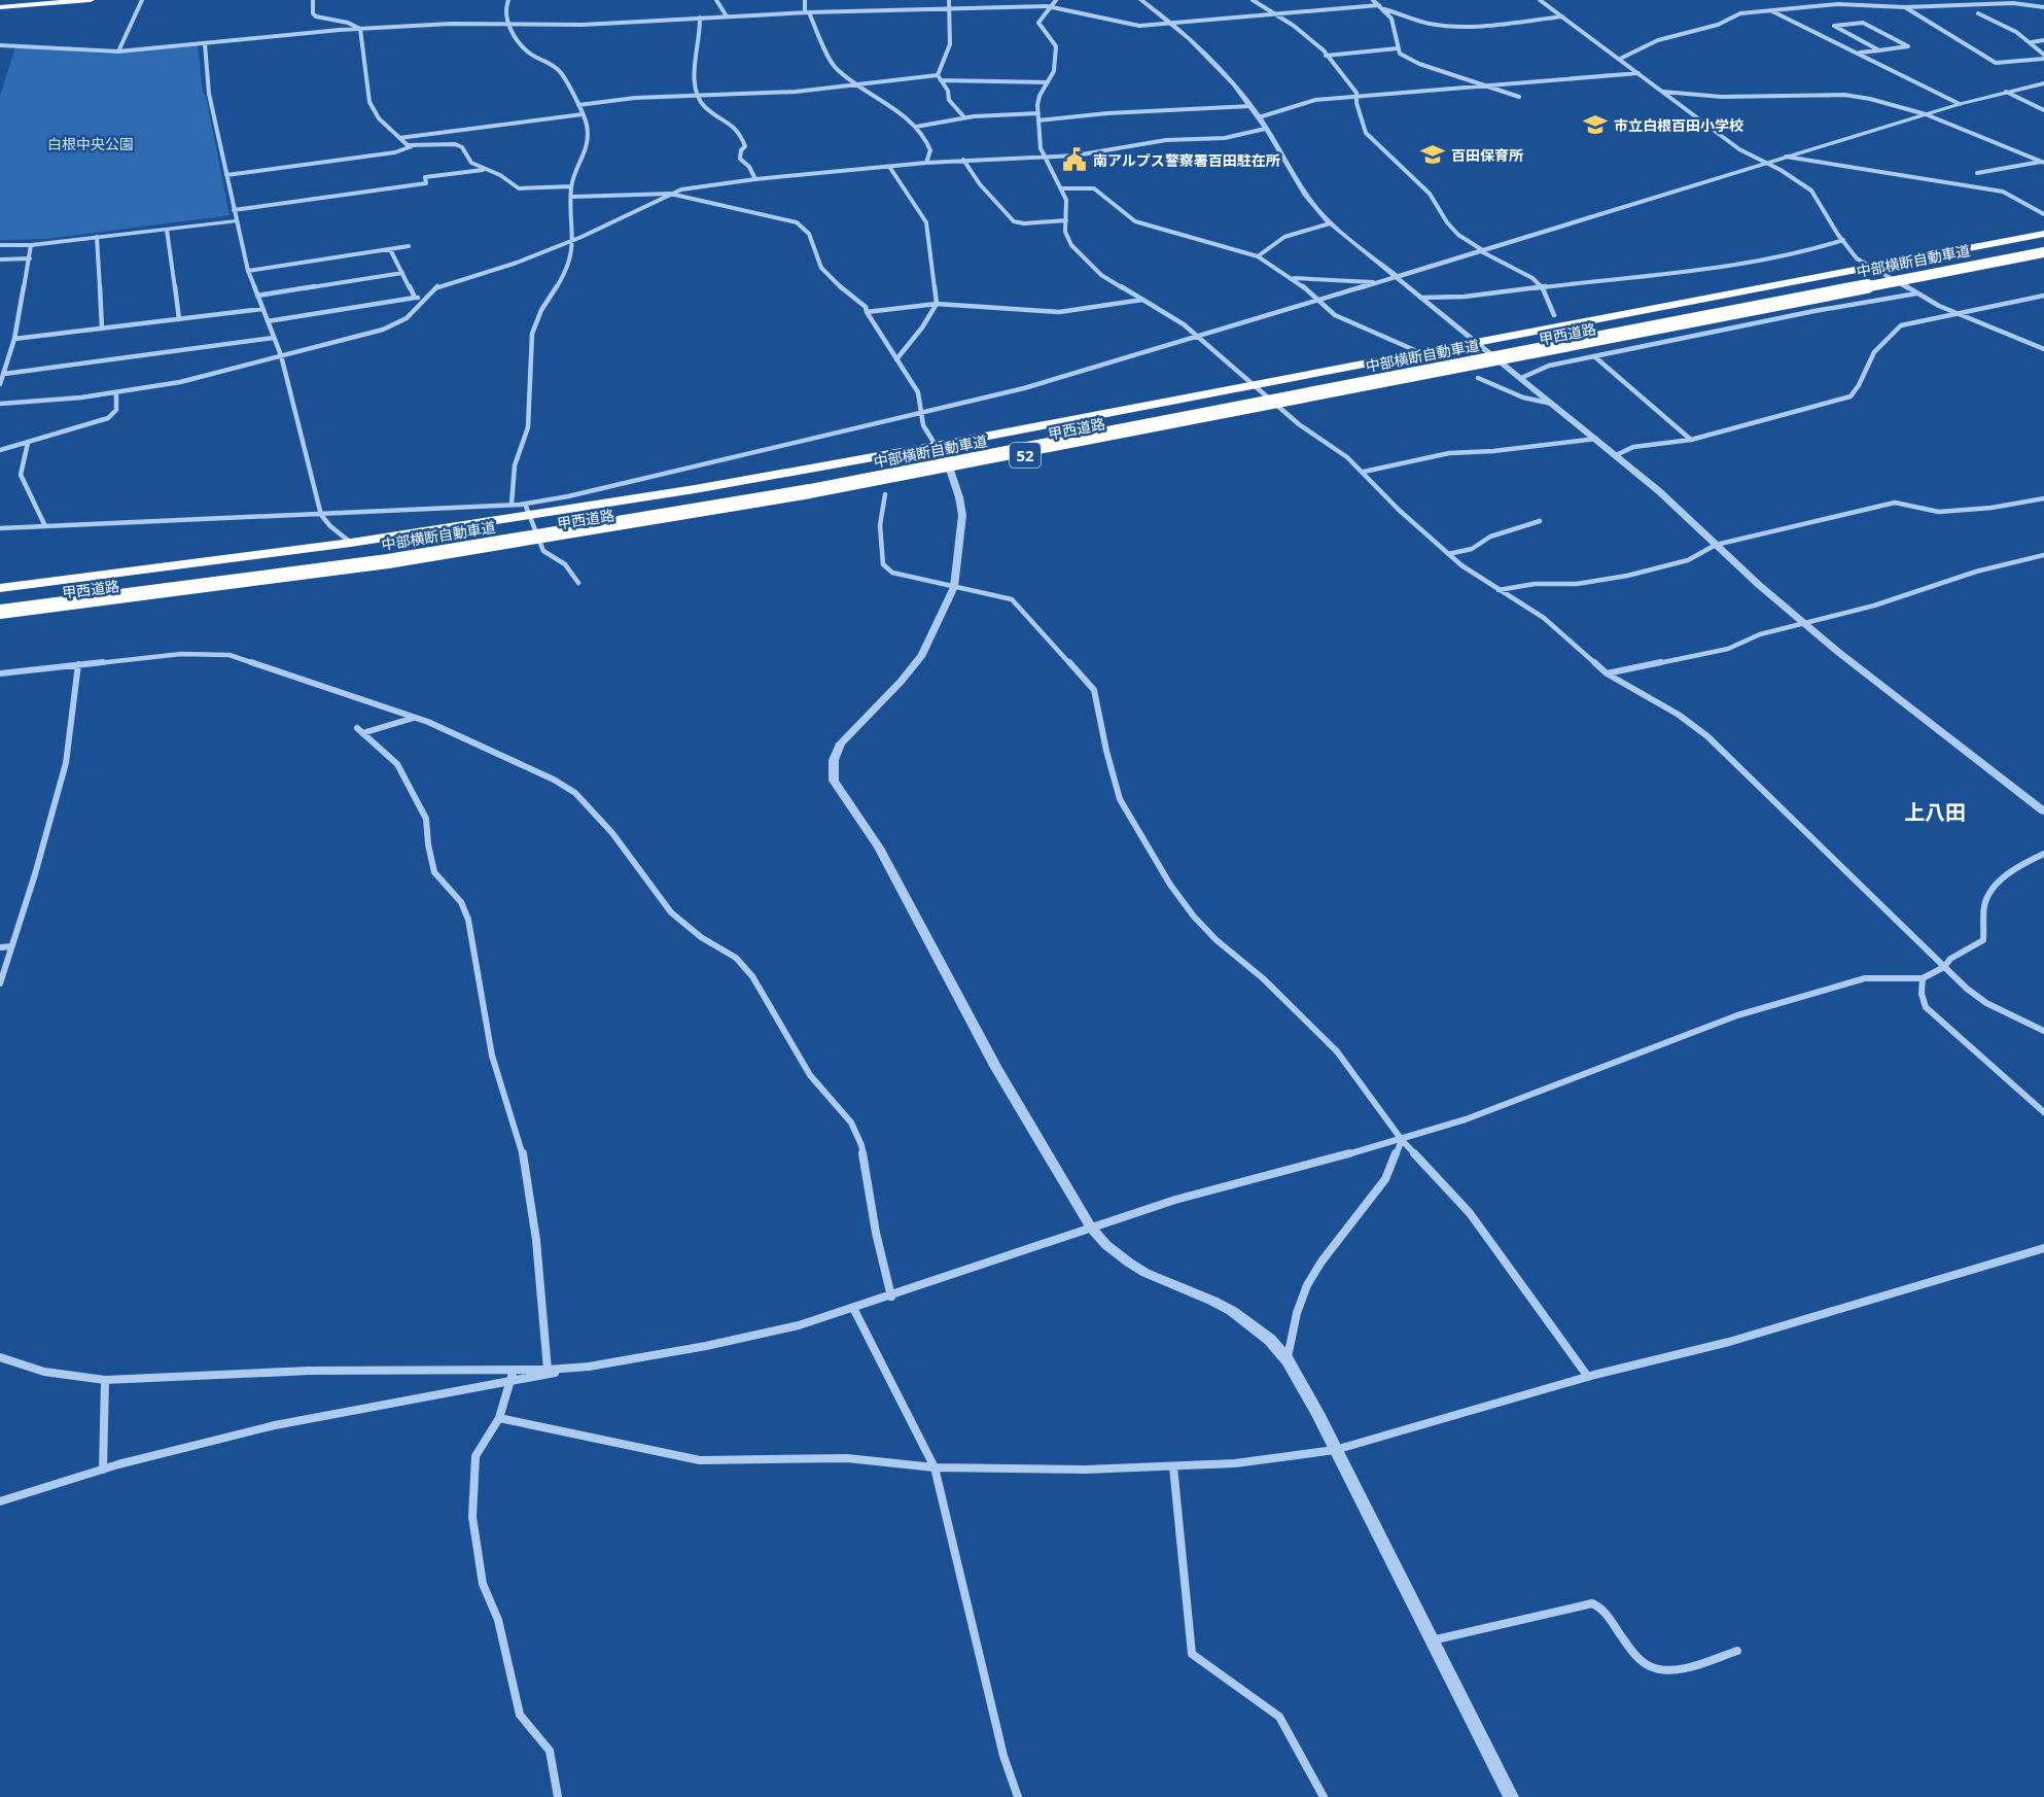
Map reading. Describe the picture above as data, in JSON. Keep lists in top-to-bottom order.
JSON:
{
  "streets": {
    "highway": ["中部横断自動車道", "甲西道路", "52"]
  },
  "crossings": [
    ["中部横断自動車道", "甲西道路"]
  ],
  "districts": ["上八田"],
  "parks": ["白根中央公園"],
  "places": {
    "school or university": ["市立白根百田小学校", "百田保育所"],
    "public building": ["南アルプス警察署百田駐在所"]
  }
}
